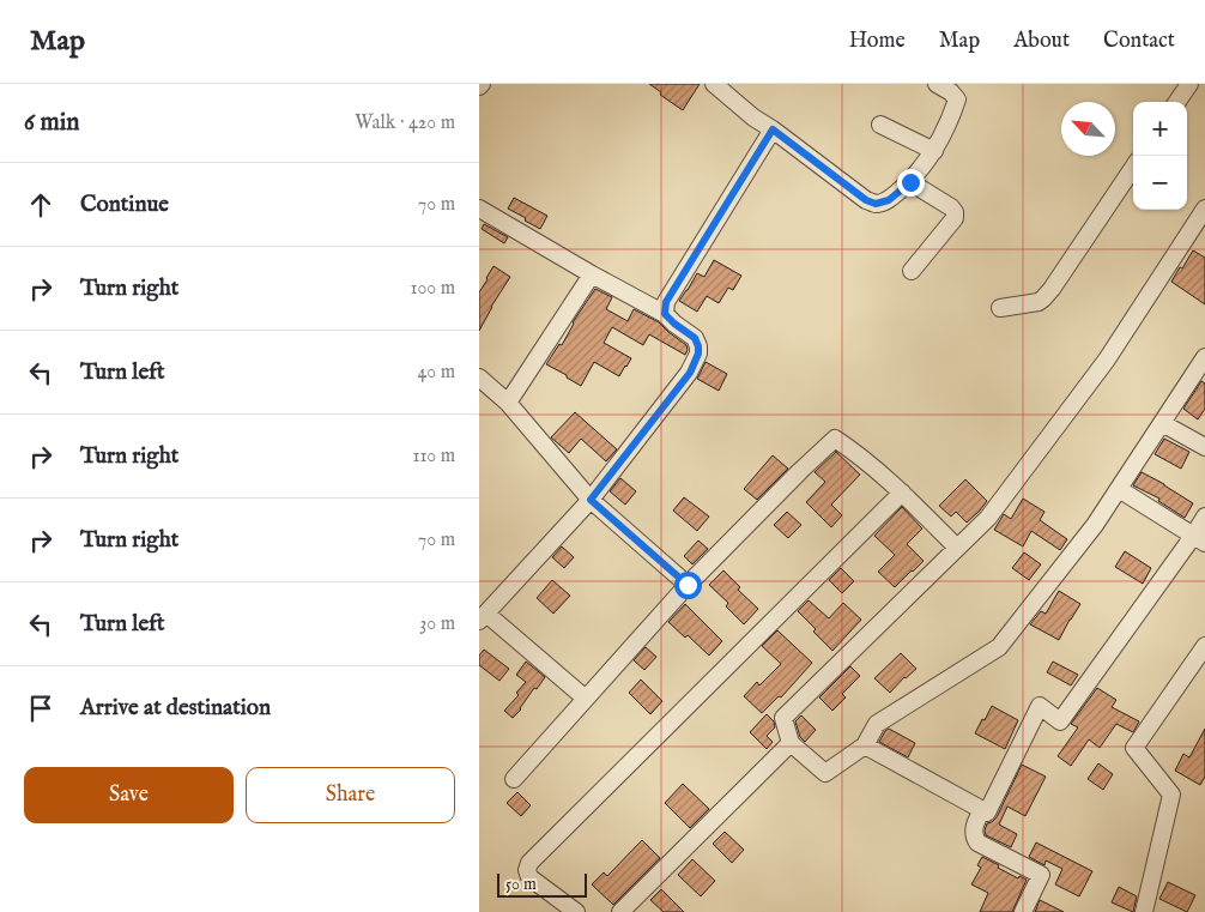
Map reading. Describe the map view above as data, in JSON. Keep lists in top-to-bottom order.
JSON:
{
  "scale_bar": "50 m",
  "north": "top left",
  "page": {
    "header": "Map",
    "nav": [
      "Home",
      "Map",
      "About",
      "Contact"
    ],
    "heading": ["6 min", "Walk · 420 m"],
    "map_buttons": ["+", "−"],
    "list": [
      ["Continue", "70 m"],
      ["Turn right", "100 m"],
      ["Turn left", "40 m"],
      ["Turn right", "110 m"],
      ["Turn right", "70 m"],
      ["Turn left", "30 m"],
      "Arrive at destination"
    ],
    "buttons": ["Save", "Share"],
    "scale": "50 m"
  }
}
